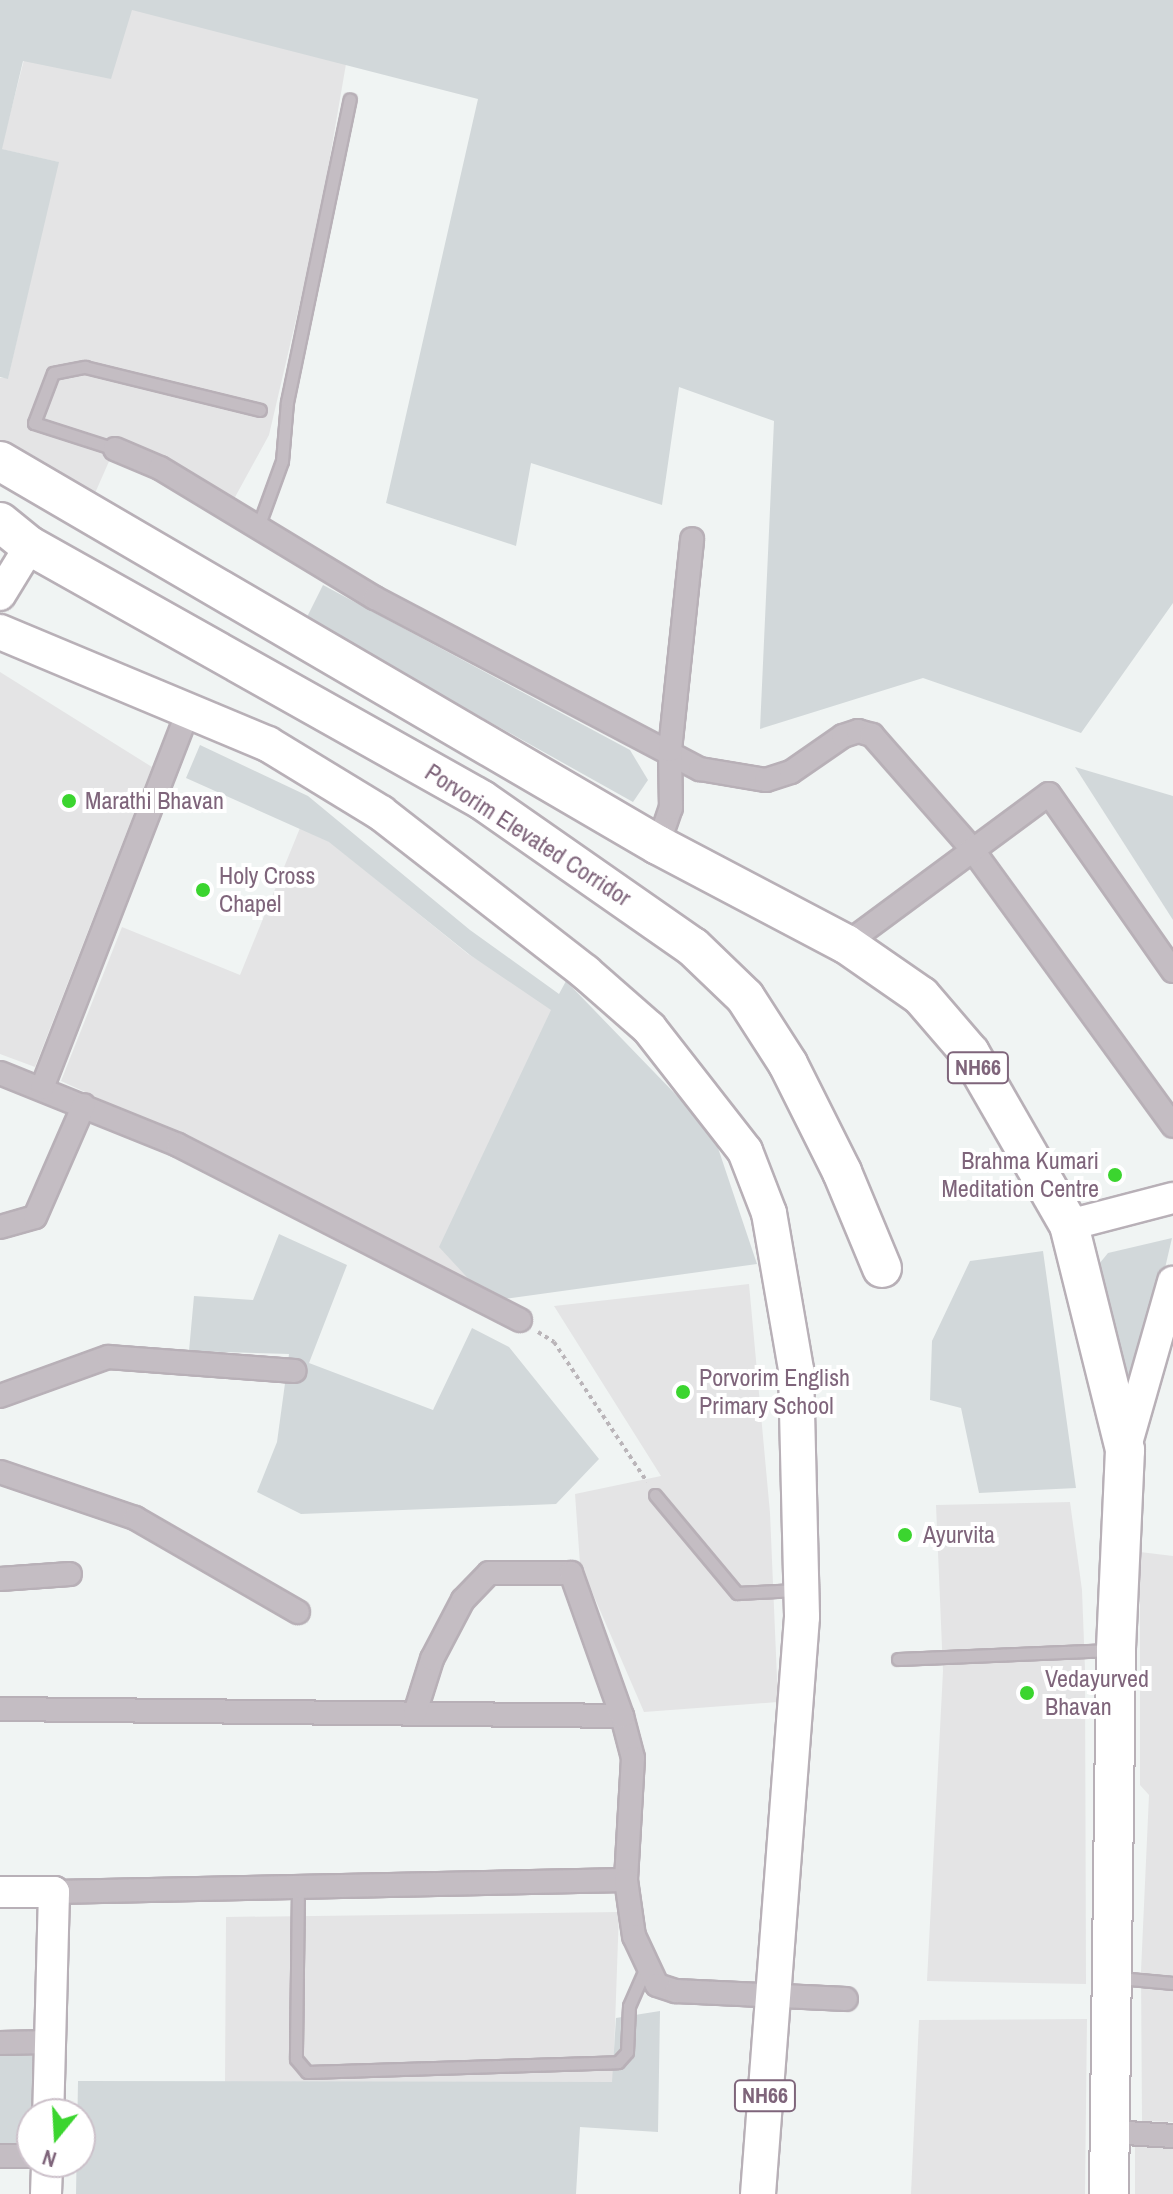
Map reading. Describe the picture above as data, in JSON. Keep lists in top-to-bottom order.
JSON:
{
  "streets": {
    "highway": ["Porvorim Elevated Corridor", "NH66"]
  },
  "places": [
    "Marathi Bhavan",
    "Holy Cross Chapel",
    "Brahma Kumari Meditation Centre",
    "Porvorim English Primary School",
    "Ayurvita",
    "Vedayurved Bhavan"
  ],
  "north": "bottom"
}
